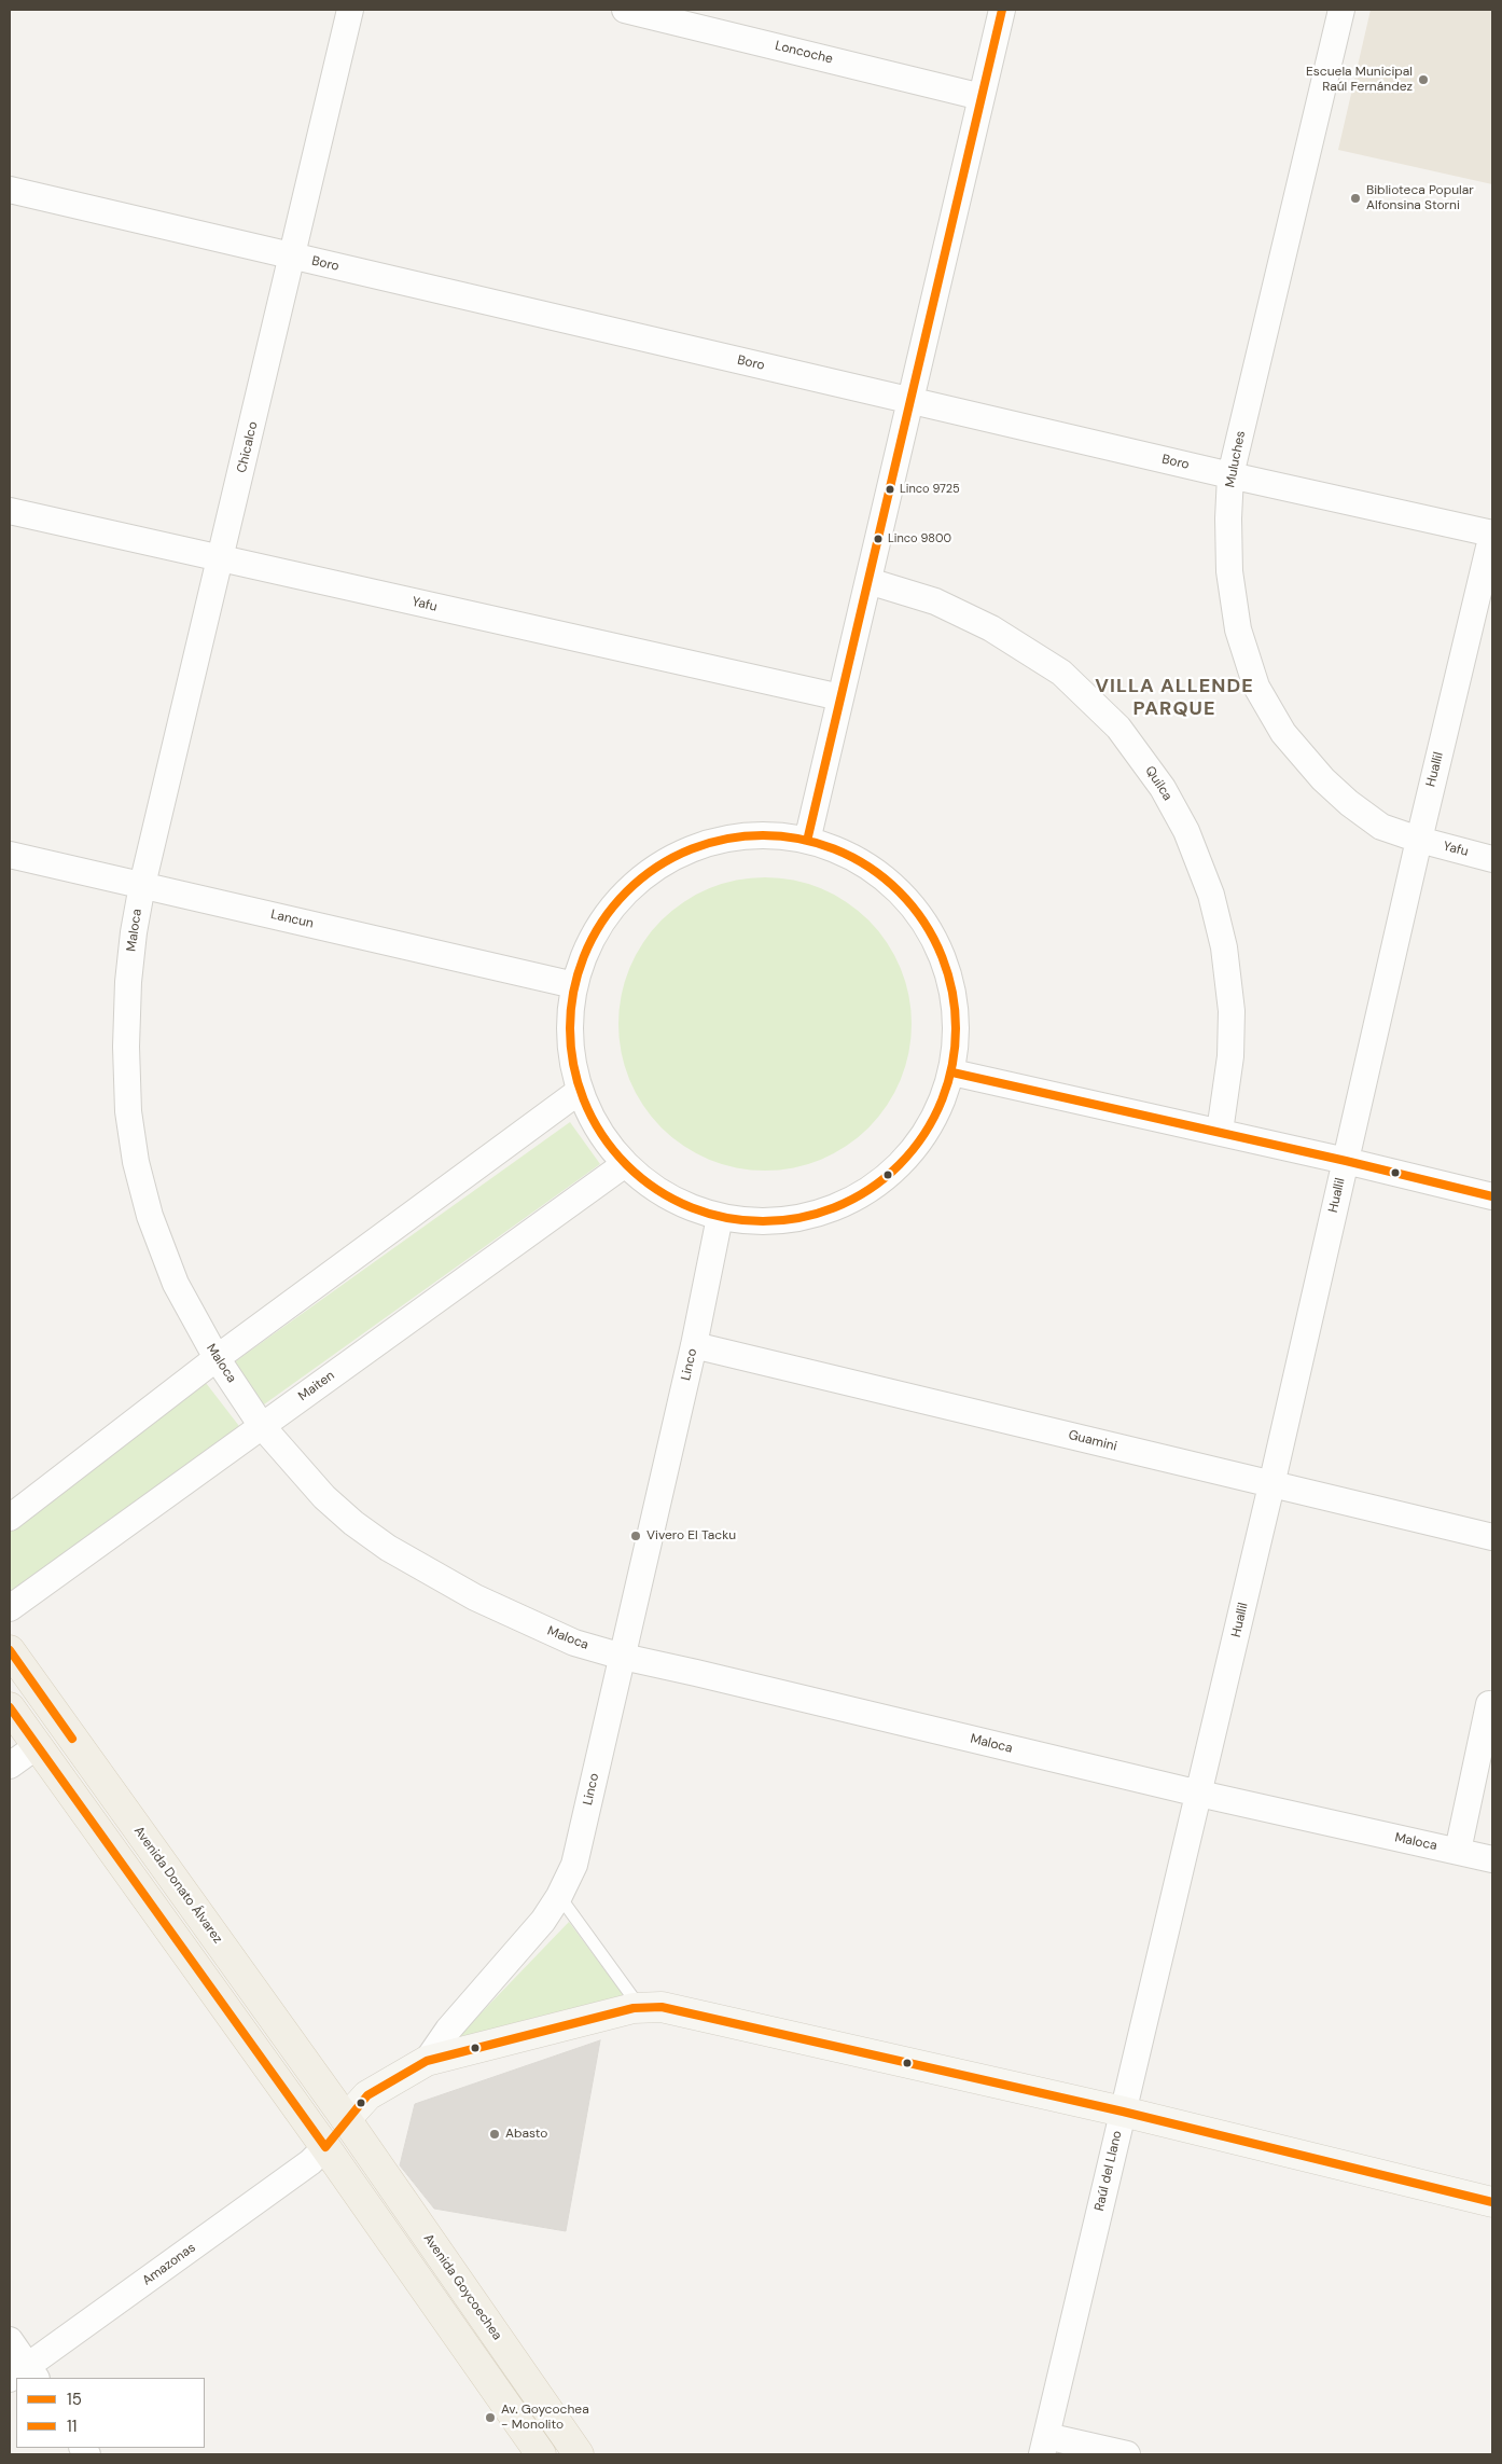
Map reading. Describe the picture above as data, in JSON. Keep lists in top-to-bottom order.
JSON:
{
  "streets": {
    "main road": ["Avenida Donato Álvarez", "Avenida Goycoechea"],
    "street": [
      "Loncoche",
      "Boro",
      "Chicalco",
      "Muluches",
      "Yafu",
      "Huallil",
      "Quilca",
      "Lancun",
      "Maloca",
      "Linco",
      "Maiten",
      "Guamini",
      "Raúl del Llano",
      "Amazonas"
    ]
  },
  "crossings": [
    ["Boro", "Chicalco"],
    ["Boro", "Muluches"],
    ["Boro", "Huallil"],
    ["Chicalco", "Yafu"],
    ["Chicalco", "Lancun"],
    ["Chicalco", "Maloca"],
    ["Muluches", "Yafu"],
    ["Muluches", "Huallil"],
    ["Yafu", "Huallil"],
    ["Huallil", "Maloca"],
    ["Huallil", "Guamini"],
    ["Huallil", "Raúl del Llano"],
    ["Lancun", "Maloca"],
    ["Maloca", "Linco"],
    ["Maloca", "Maiten"],
    ["Maloca", "Raúl del Llano"],
    ["Linco", "Guamini"],
    ["Avenida Donato Álvarez", "Avenida Goycoechea"]
  ],
  "districts": ["VILLA ALLENDE PARQUE"],
  "places": [
    "Escuela Municipal Raúl Fernández",
    "Biblioteca Popular Alfonsina Storni",
    "Linco 9725",
    "Linco 9800",
    "Vivero El Tacku",
    "Abasto",
    "Av. Goycochea - Monolito"
  ],
  "lines": ["transit line 15", "transit line 11"],
  "legend": ["15", "11"]
}
